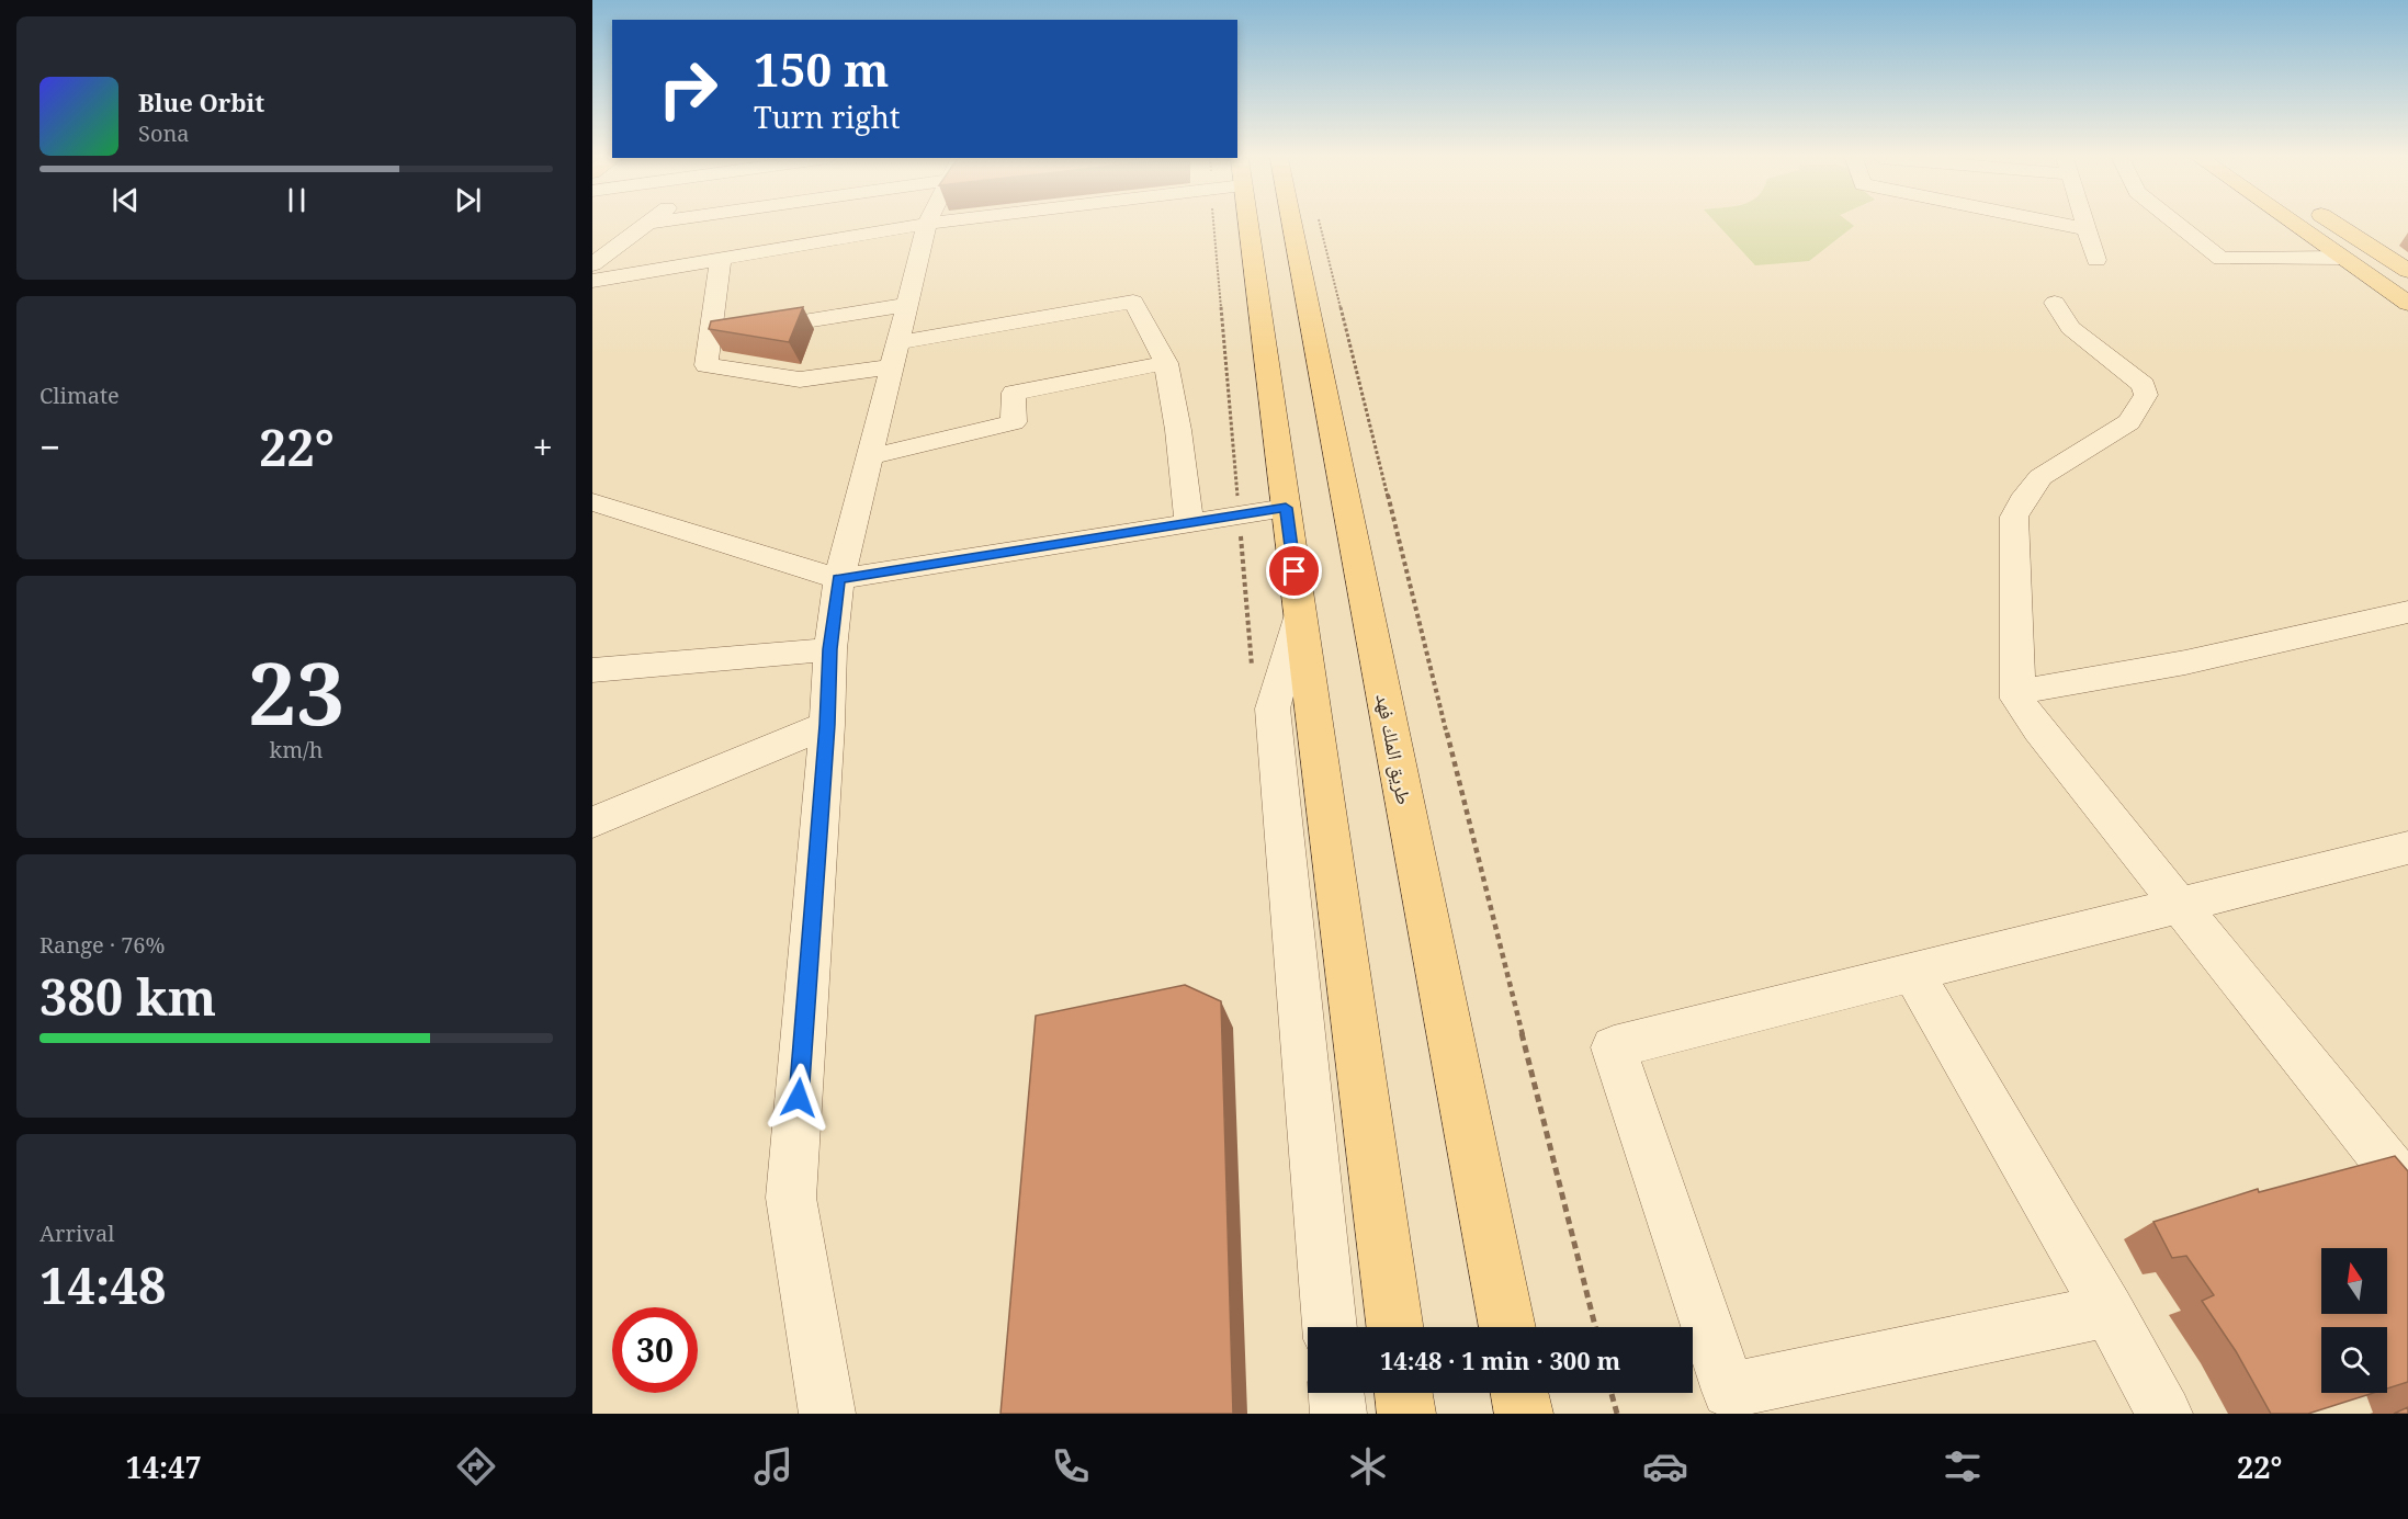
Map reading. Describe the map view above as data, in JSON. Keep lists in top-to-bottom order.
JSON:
{
  "streets": {
    "main road": ["طريق الملك فهد"]
  },
  "north": "top",
  "page": {
    "turn": ["150 m", "Turn right"],
    "song": ["Blue Orbit", "Sona"],
    "tile": [
      "Climate",
      ["23", "km/h"],
      ["Range · 76%", "380 km"],
      ["Arrival", "14:48"]
    ],
    "heat": ["−", "22°", "+"],
    "limit": "30",
    "trip": "14:48 · 1 min · 300 m",
    "tabs": ["14:47", "22°"]
  }
}
